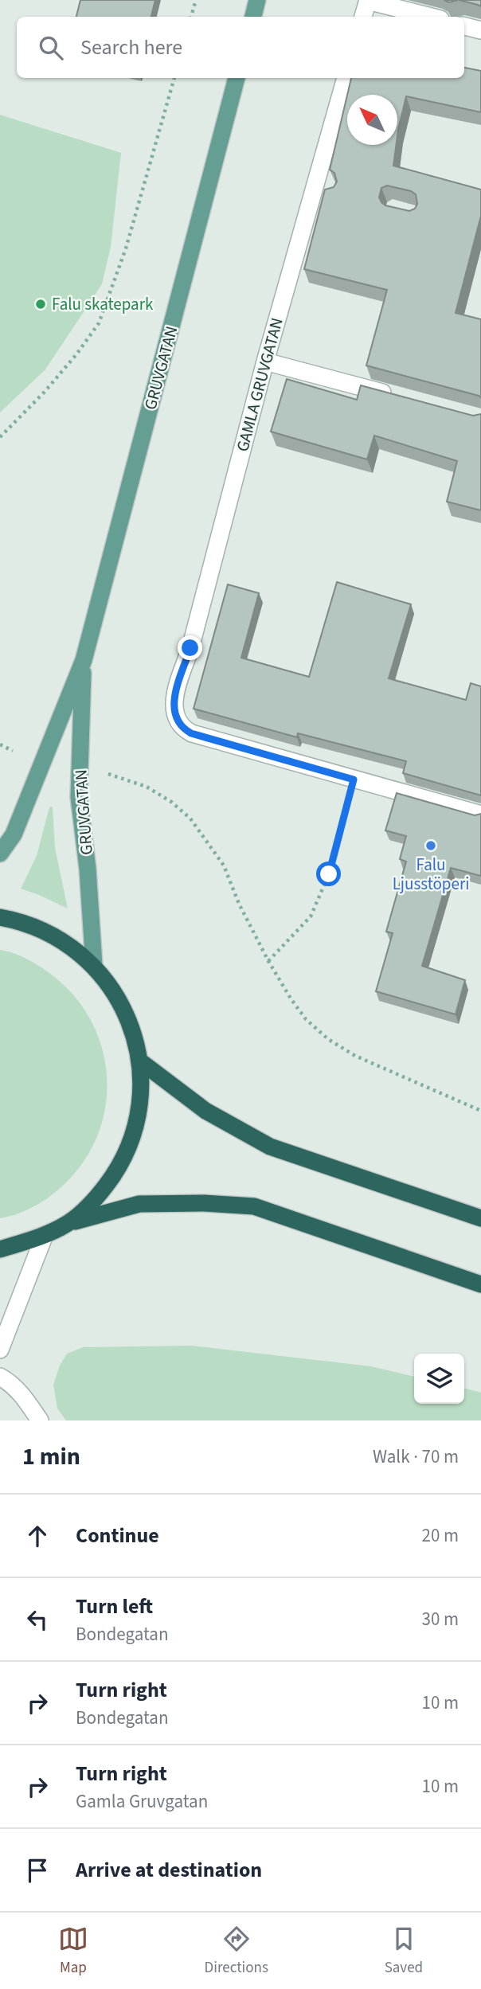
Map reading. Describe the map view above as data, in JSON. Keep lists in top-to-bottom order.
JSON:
{
  "streets": {
    "main road": ["GRUVGATAN"],
    "street": ["GAMLA GRUVGATAN"]
  },
  "places": ["Falu skatepark", "Falu Ljusstöperi"],
  "north": "top left",
  "page": {
    "search": "Search here",
    "heading": ["1 min", "Walk · 70 m"],
    "list": [
      ["Continue", "20 m"],
      ["Turn left", "Bondegatan", "30 m"],
      ["Turn right", "Bondegatan", "10 m"],
      ["Turn right", "Gamla Gruvgatan", "10 m"],
      "Arrive at destination"
    ],
    "nav": ["Map", "Directions", "Saved"]
  }
}
